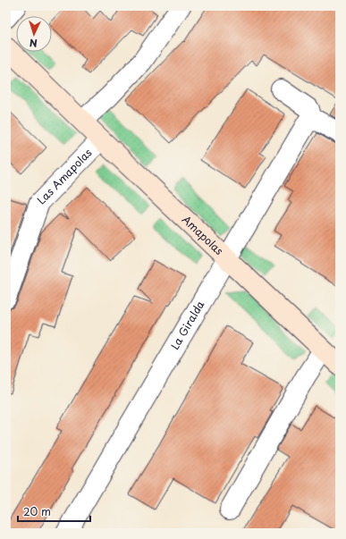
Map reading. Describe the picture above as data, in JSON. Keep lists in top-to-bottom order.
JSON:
{
  "streets": {
    "street": ["Las Amapolas", "Amapolas", "La Giralda"]
  },
  "crossings": [
    ["Las Amapolas", "Amapolas"],
    ["Amapolas", "La Giralda"]
  ],
  "scale_bar": "20 m",
  "north": "bottom"
}
